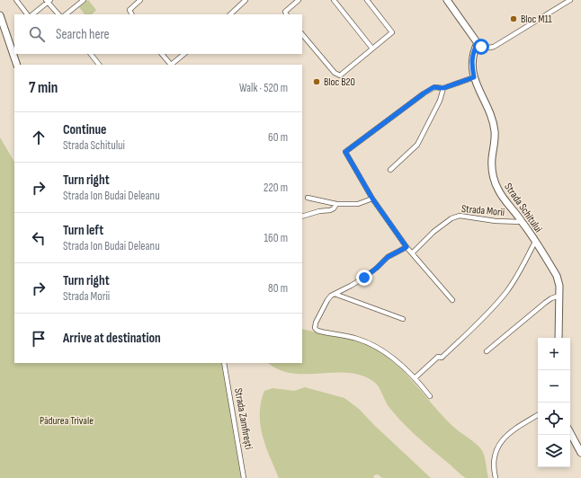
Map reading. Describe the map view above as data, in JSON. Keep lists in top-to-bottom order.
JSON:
{
  "streets": {
    "main road": ["Strada Schitului"],
    "street": ["Strada Morii", "Strada Zamfirești"]
  },
  "crossings": [
    ["Strada Schitului", "Strada Morii"]
  ],
  "parks": ["Pădurea Trivale"],
  "places": ["Bloc M11", "Bloc B20"],
  "page": {
    "search": "Search here",
    "heading": ["7 min", "Walk · 520 m"],
    "list": [
      ["Continue", "Strada Schitului", "60 m"],
      ["Turn right", "Strada Ion Budai Deleanu", "220 m"],
      ["Turn left", "Strada Ion Budai Deleanu", "160 m"],
      ["Turn right", "Strada Morii", "80 m"],
      "Arrive at destination"
    ],
    "map_buttons": ["+", "−"]
  }
}
